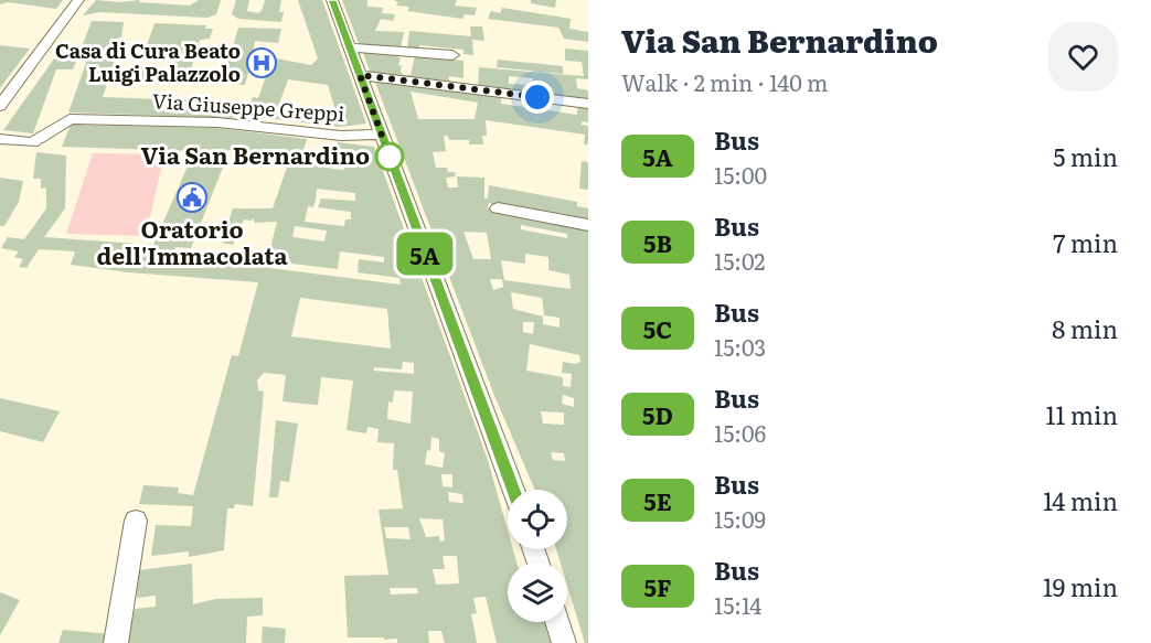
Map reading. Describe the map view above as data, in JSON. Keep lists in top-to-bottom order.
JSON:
{
  "streets": {
    "street": ["Via Giuseppe Greppi"]
  },
  "places": {
    "hospital": ["Casa di Cura Beato Luigi Palazzolo"],
    "other": ["Via San Bernardino"],
    "public building": ["Oratorio dell'Immacolata"]
  },
  "lines": ["bus line 5A"],
  "page": {
    "on_map": "5A",
    "heading": ["Via San Bernardino", "Walk · 2 min · 140 m"],
    "list": [
      {
        "mark": "5A",
        "name": "Bus",
        "note": "15:00",
        "value": "5 min"
      },
      {
        "mark": "5B",
        "name": "Bus",
        "note": "15:02",
        "value": "7 min"
      },
      {
        "mark": "5C",
        "name": "Bus",
        "note": "15:03",
        "value": "8 min"
      },
      {
        "mark": "5D",
        "name": "Bus",
        "note": "15:06",
        "value": "11 min"
      },
      {
        "mark": "5E",
        "name": "Bus",
        "note": "15:09",
        "value": "14 min"
      },
      {
        "mark": "5F",
        "name": "Bus",
        "note": "15:14",
        "value": "19 min"
      }
    ]
  }
}
